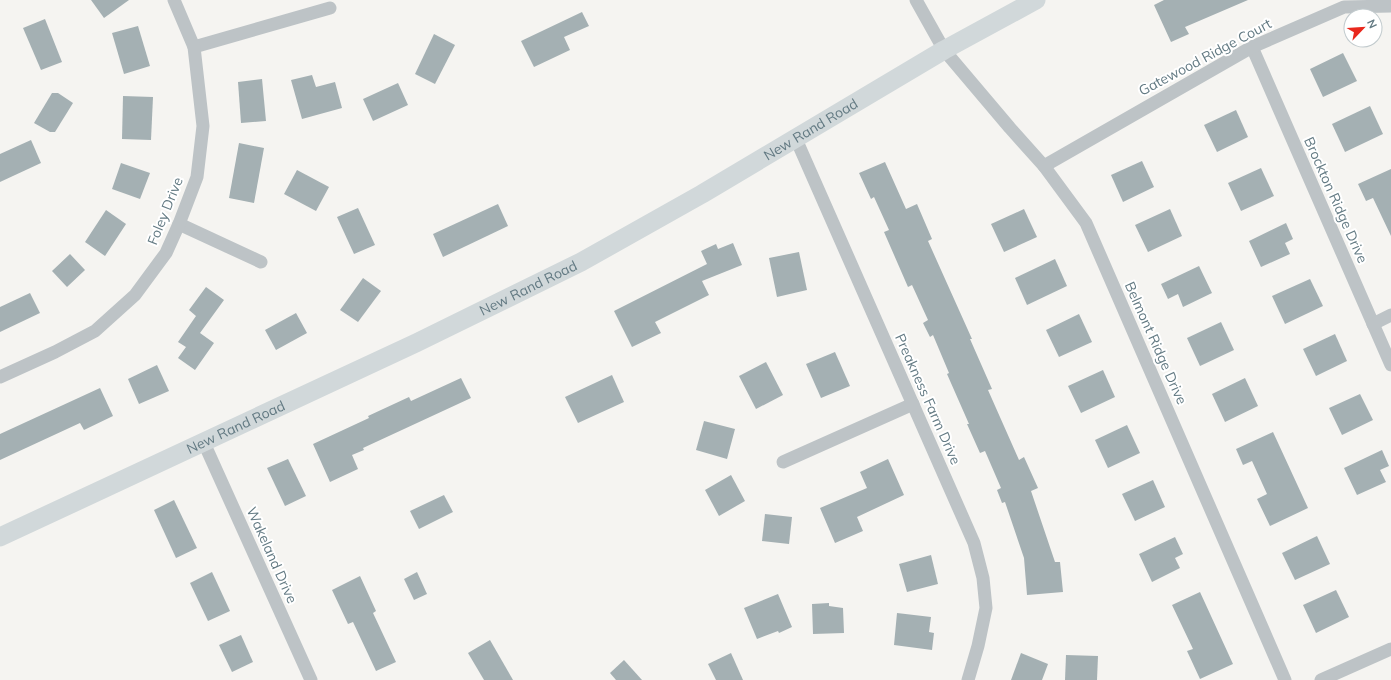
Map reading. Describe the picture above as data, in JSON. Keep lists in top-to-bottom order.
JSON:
{
  "streets": {
    "street": [
      "Gatewood Ridge Court",
      "New Rand Road",
      "Brockton Ridge Drive",
      "Foley Drive",
      "Belmont Ridge Drive",
      "Preakness Farm Drive",
      "Wakeland Drive"
    ]
  },
  "crossings": [
    ["Gatewood Ridge Court", "Brockton Ridge Drive"],
    ["Gatewood Ridge Court", "Belmont Ridge Drive"],
    ["New Rand Road", "Belmont Ridge Drive"],
    ["New Rand Road", "Preakness Farm Drive"],
    ["New Rand Road", "Wakeland Drive"]
  ],
  "north": "top right"
}
